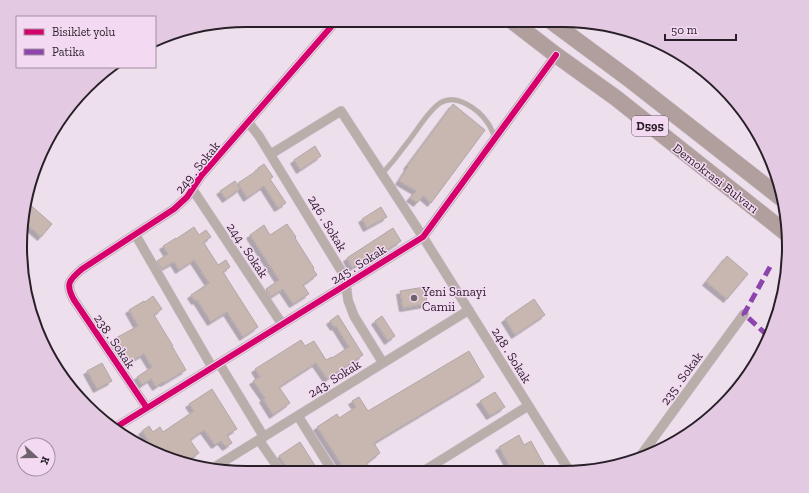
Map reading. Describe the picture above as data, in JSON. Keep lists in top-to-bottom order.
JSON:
{
  "streets": {
    "highway": ["D595", "Demokrasi Bulvarı"],
    "street": [
      "249 . Sokak",
      "246 . Sokak",
      "244 . Sokak",
      "245 . Sokak",
      "238 . Sokak",
      "248 . Sokak",
      "243. Sokak",
      "235 . Sokak"
    ]
  },
  "crossings": [
    ["249 . Sokak", "246 . Sokak"],
    ["249 . Sokak", "244 . Sokak"],
    ["249 . Sokak", "238 . Sokak"],
    ["Demokrasi Bulvarı", "245 . Sokak"],
    ["246 . Sokak", "245 . Sokak"],
    ["246 . Sokak", "248 . Sokak"],
    ["246 . Sokak", "243. Sokak"],
    ["244 . Sokak", "245 . Sokak"],
    ["245 . Sokak", "238 . Sokak"],
    ["245 . Sokak", "248 . Sokak"],
    ["248 . Sokak", "243. Sokak"]
  ],
  "places": ["Yeni Sanayi Camii"],
  "legend": ["Bisiklet yolu", "Patika"],
  "scale_bar": "50 m",
  "north": "right"
}
